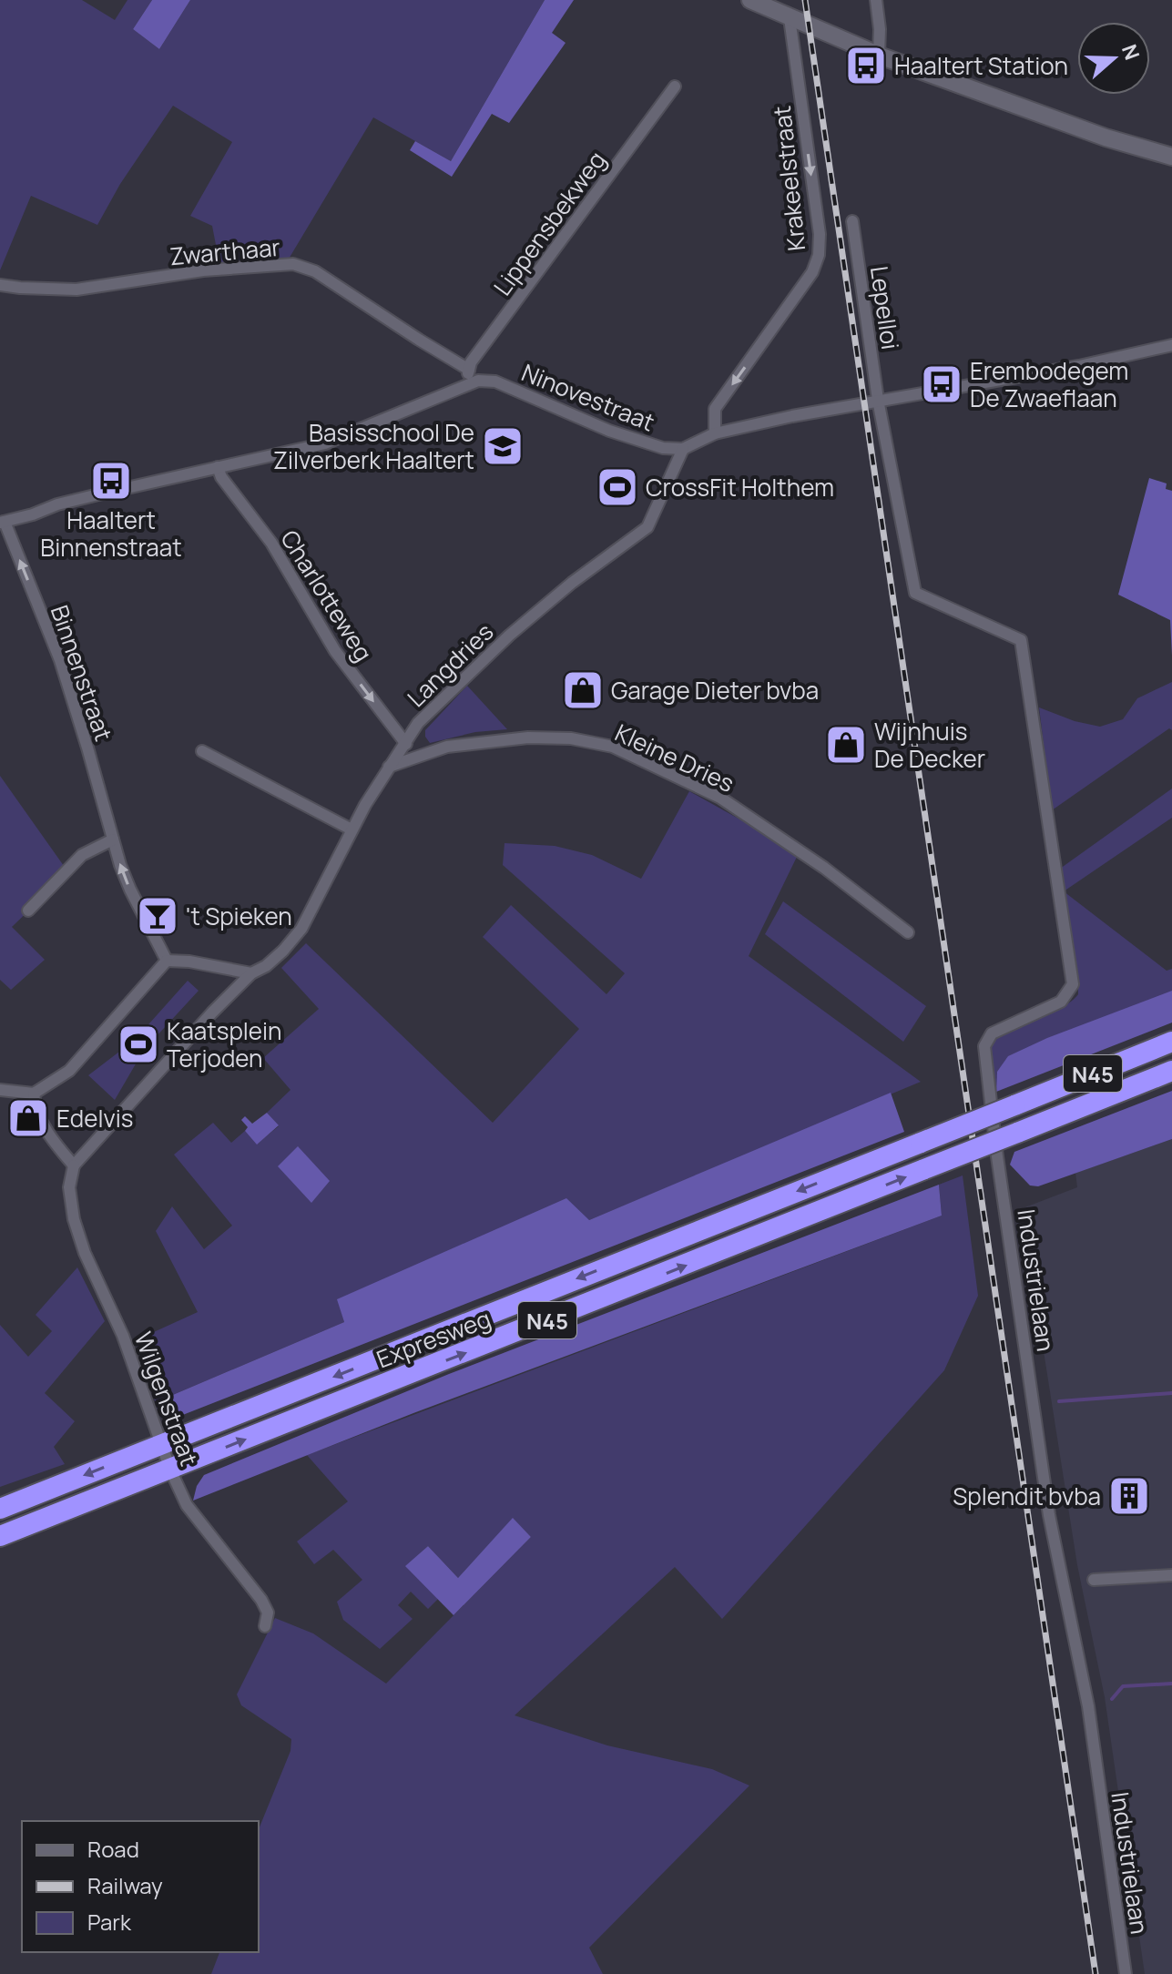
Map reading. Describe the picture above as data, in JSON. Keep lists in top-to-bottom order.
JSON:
{
  "streets": {
    "highway": ["N45", "Expresweg"],
    "street": [
      "Krakeelstraat",
      "Lippensbekweg",
      "Zwarthaar",
      "Lepelloi",
      "Ninovestraat",
      "Charlotteweg",
      "Langdries",
      "Binnenstraat",
      "Kleine Dries",
      "Industrielaan",
      "Wilgenstraat"
    ]
  },
  "crossings": [
    ["Lippensbekweg", "Zwarthaar"],
    ["Lippensbekweg", "Ninovestraat"],
    ["Lepelloi", "Industrielaan"],
    ["Ninovestraat", "Charlotteweg"],
    ["Ninovestraat", "Langdries"],
    ["Ninovestraat", "Binnenstraat"],
    ["Charlotteweg", "Langdries"],
    ["Langdries", "Kleine Dries"],
    ["Langdries", "Wilgenstraat"],
    ["Expresweg", "Wilgenstraat"]
  ],
  "one_way": ["Krakeelstraat", "Charlotteweg", "Binnenstraat"],
  "places": {
    "bus stop": ["Haaltert Station", "Erembodegem De Zwaeflaan", "Haaltert Binnenstraat"],
    "school or university": ["Basisschool De Zilverberk Haaltert"],
    "sports": ["CrossFit Holthem", "Kaatsplein Terjoden"],
    "shop": ["Garage Dieter bvba", "Wijnhuis De Decker", "Edelvis"],
    "bar": ["'t Spieken"],
    "building": ["Splendit bvba"]
  },
  "legend": ["Road", "Railway", "Park"],
  "north": "right"
}
